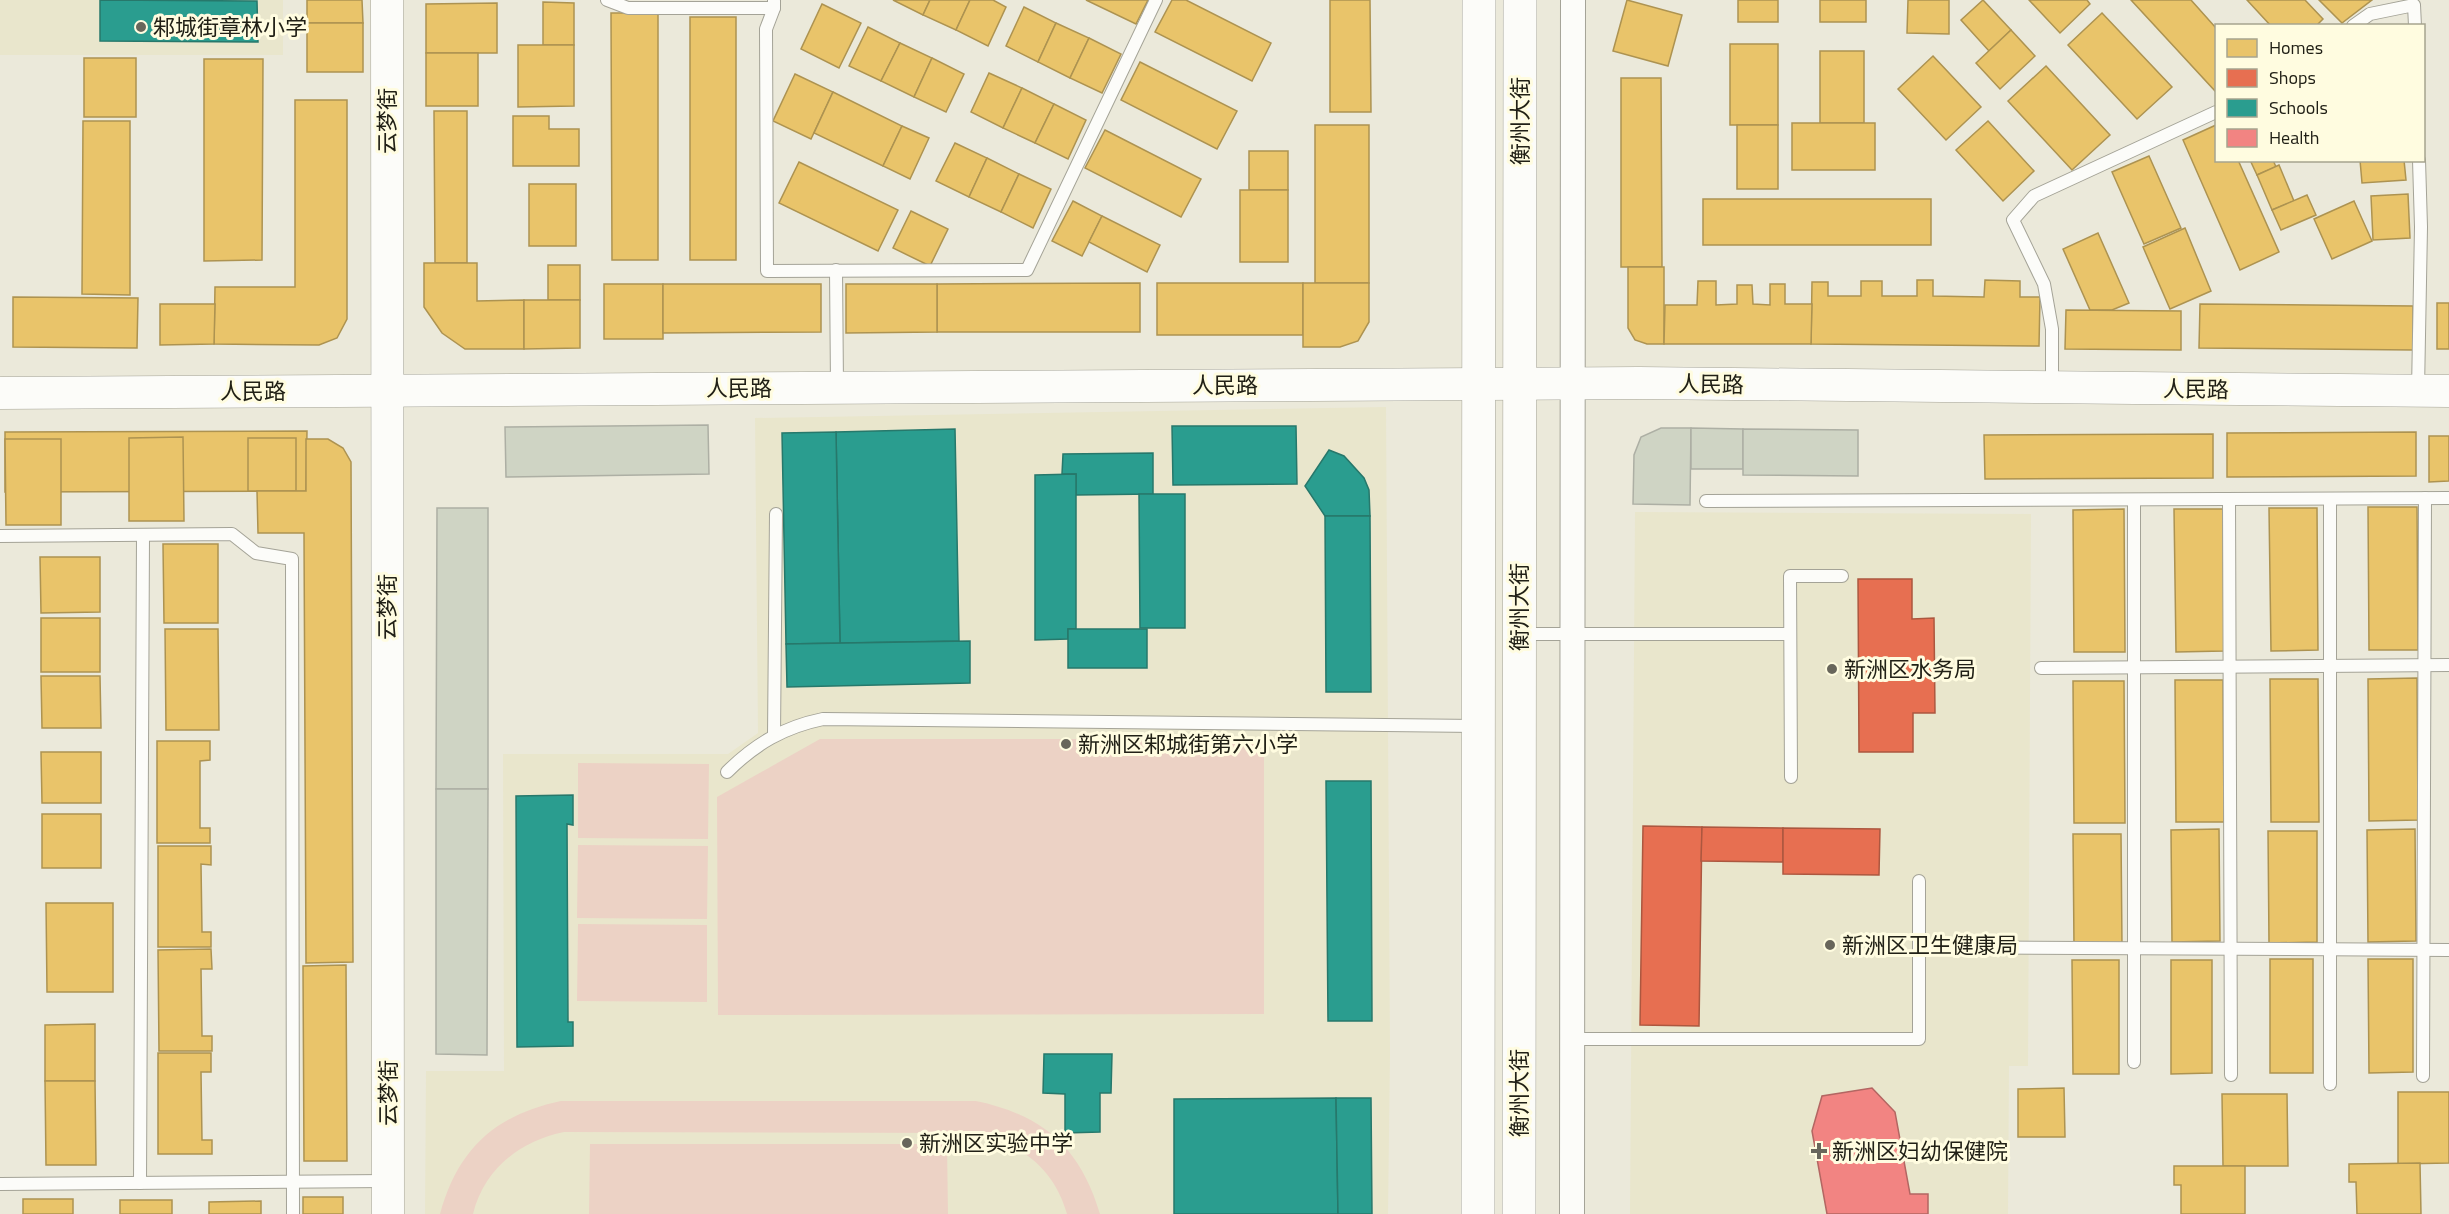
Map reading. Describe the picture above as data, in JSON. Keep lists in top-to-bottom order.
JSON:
{
  "streets": {
    "main road": ["衡州大街"],
    "street": ["云梦街", "人民路"]
  },
  "crossings": [
    ["云梦街", "人民路"],
    ["衡州大街", "人民路"]
  ],
  "places": {
    "other": [
      "邾城街章林小学",
      "新洲区水务局",
      "新洲区邾城街第六小学",
      "新洲区卫生健康局",
      "新洲区实验中学"
    ],
    "health": ["新洲区妇幼保健院"]
  },
  "legend": [
    "Homes",
    "Shops",
    "Schools",
    "Health"
  ]
}
